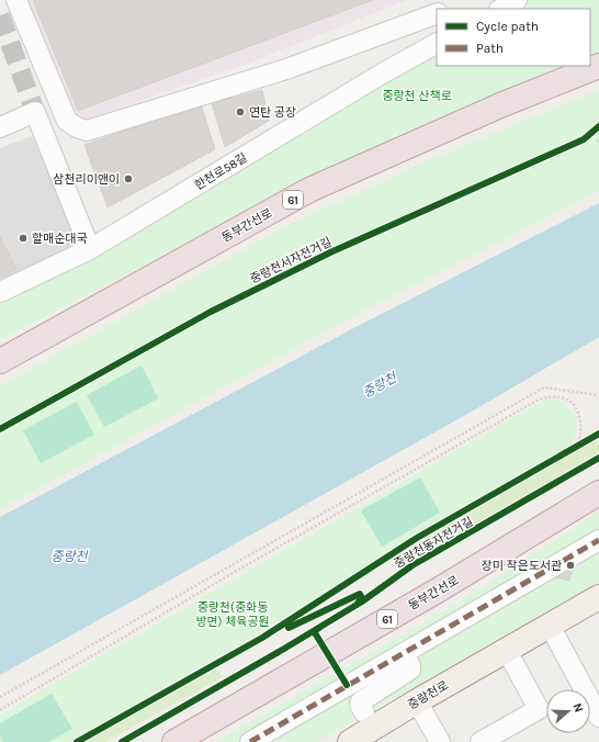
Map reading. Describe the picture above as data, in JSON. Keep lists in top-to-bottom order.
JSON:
{
  "streets": {
    "highway": ["61", "동부간선로"],
    "main road": ["중랑천로"],
    "street": ["한천로58길"],
    "cycle path": ["중랑천서자전거길", "중랑천동자전거길"]
  },
  "water": ["중랑천"],
  "parks": ["중랑천 산책로", "중랑천(중화동 방면) 체육공원"],
  "places": [
    "연탄 공장",
    "삼천리이앤이",
    "할매순대국",
    "장미 작은도서관"
  ],
  "legend": ["Cycle path", "Path"],
  "north": "right"
}
